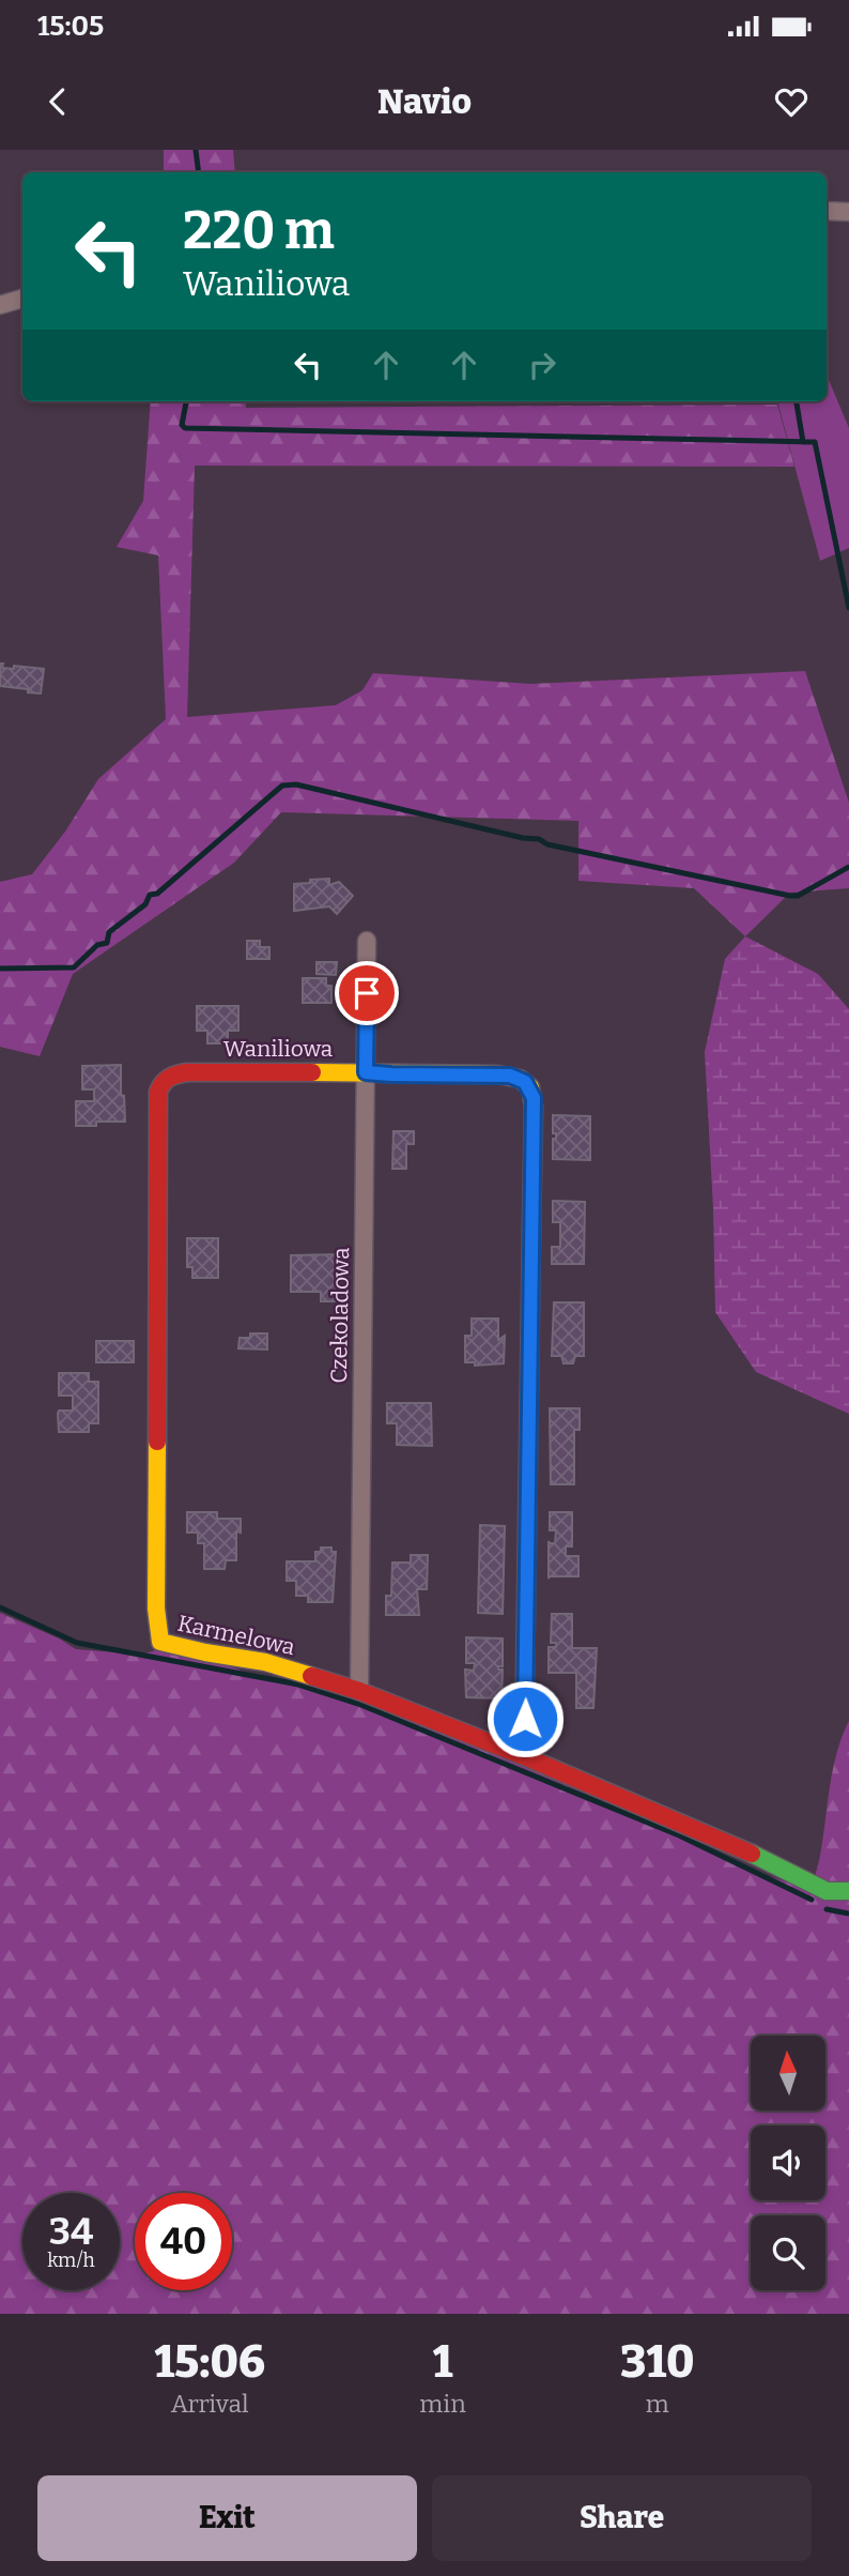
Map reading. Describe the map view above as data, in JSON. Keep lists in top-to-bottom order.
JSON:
{
  "streets": {
    "street": ["Waniliowa", "Czekoladowa", "Karmelowa"]
  },
  "crossings": [
    ["Waniliowa", "Czekoladowa"],
    ["Waniliowa", "Karmelowa"],
    ["Czekoladowa", "Karmelowa"]
  ],
  "north": "top",
  "page": {
    "status": "15:05",
    "header": "Navio",
    "turn": ["220 m", "Waniliowa"],
    "speed": "34 km/h",
    "limit": "40",
    "eta": [
      "15:06",
      "Arrival",
      "1",
      "min",
      "310",
      "m"
    ],
    "buttons": ["Exit", "Share"]
  }
}
